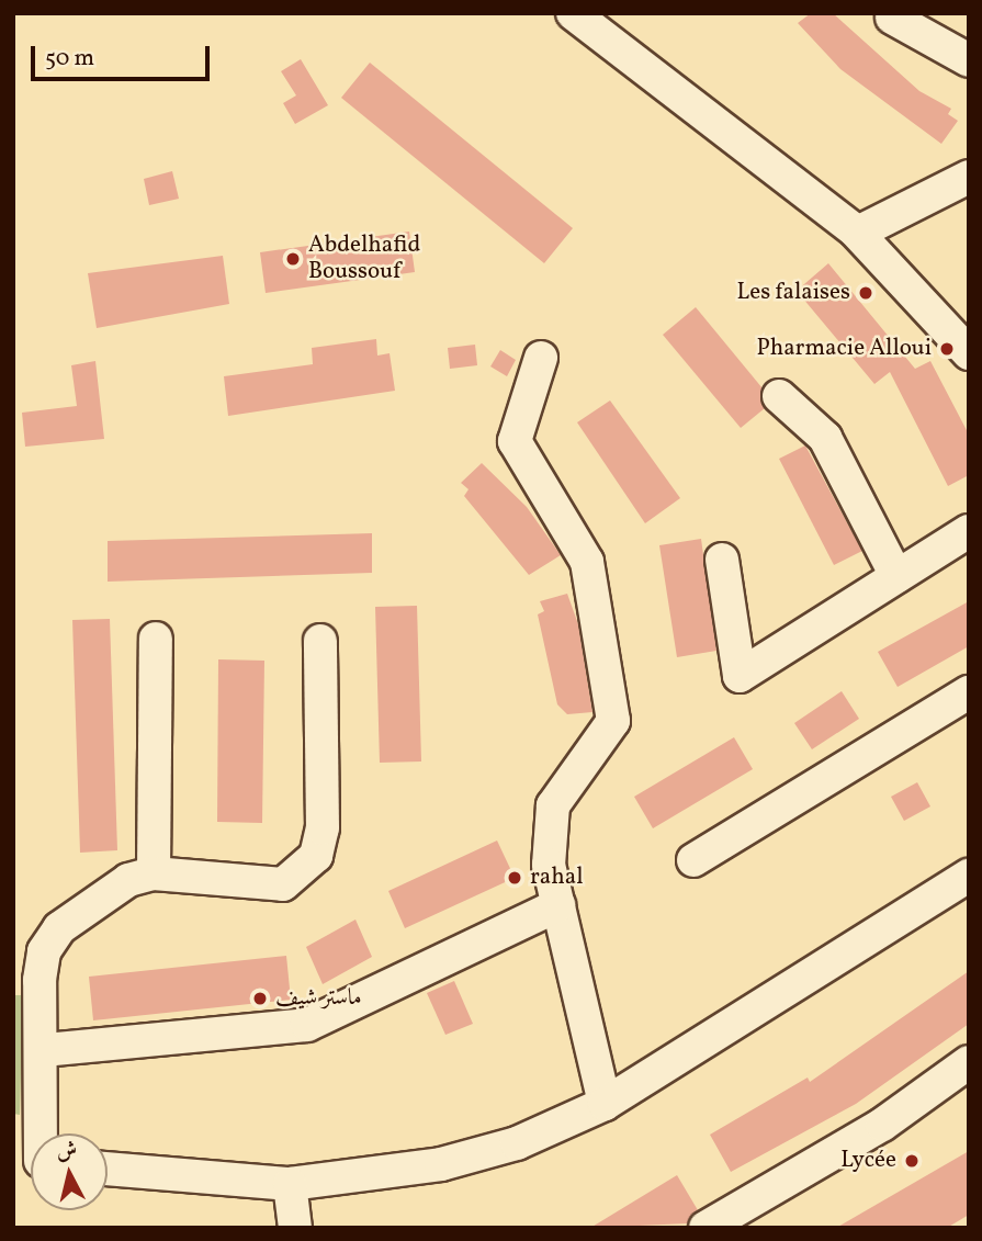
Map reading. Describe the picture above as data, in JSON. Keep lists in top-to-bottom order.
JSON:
{
  "places": [
    "Abdelhafid Boussouf",
    "Les falaises",
    "Pharmacie Alloui",
    "rahal",
    "ماستر شيف",
    "Lycée"
  ],
  "scale_bar": "50 m",
  "north": "top"
}
